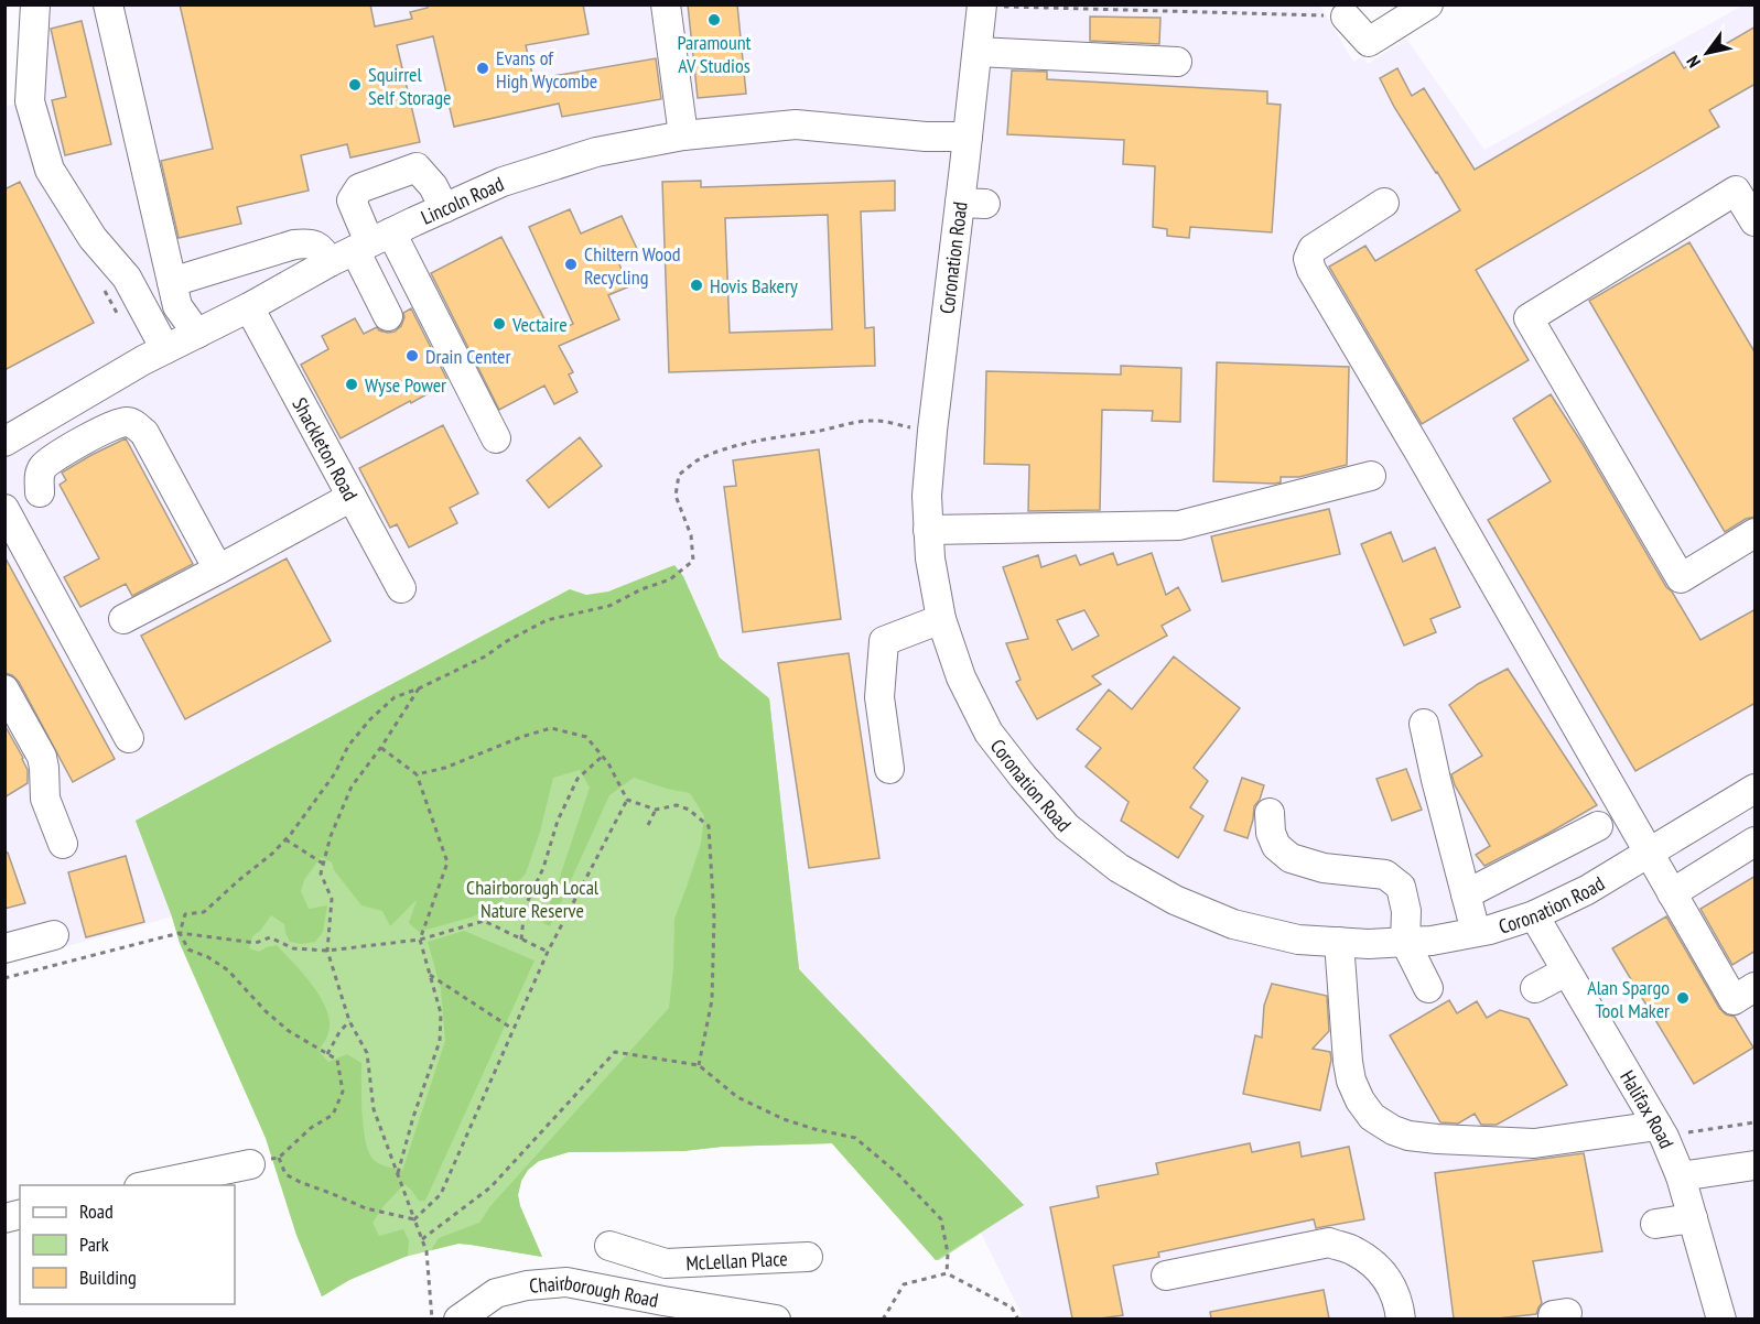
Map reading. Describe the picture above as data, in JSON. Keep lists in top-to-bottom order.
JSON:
{
  "streets": {
    "street": [
      "Lincoln Road",
      "Coronation Road",
      "Shackleton Road",
      "Halifax Road",
      "McLellan Place",
      "Chairborough Road"
    ]
  },
  "crossings": [
    ["Lincoln Road", "Coronation Road"],
    ["Lincoln Road", "Shackleton Road"],
    ["Coronation Road", "Halifax Road"],
    ["McLellan Place", "Chairborough Road"]
  ],
  "parks": ["Chairborough Local Nature Reserve"],
  "places": [
    "Paramount AV Studios",
    "Evans of High Wycombe",
    "Squirrel Self Storage",
    "Chiltern Wood Recycling",
    "Hovis Bakery",
    "Vectaire",
    "Drain Center",
    "Wyse Power",
    "Alan Spargo Tool Maker"
  ],
  "legend": ["Road", "Park", "Building"],
  "north": "bottom left"
}
